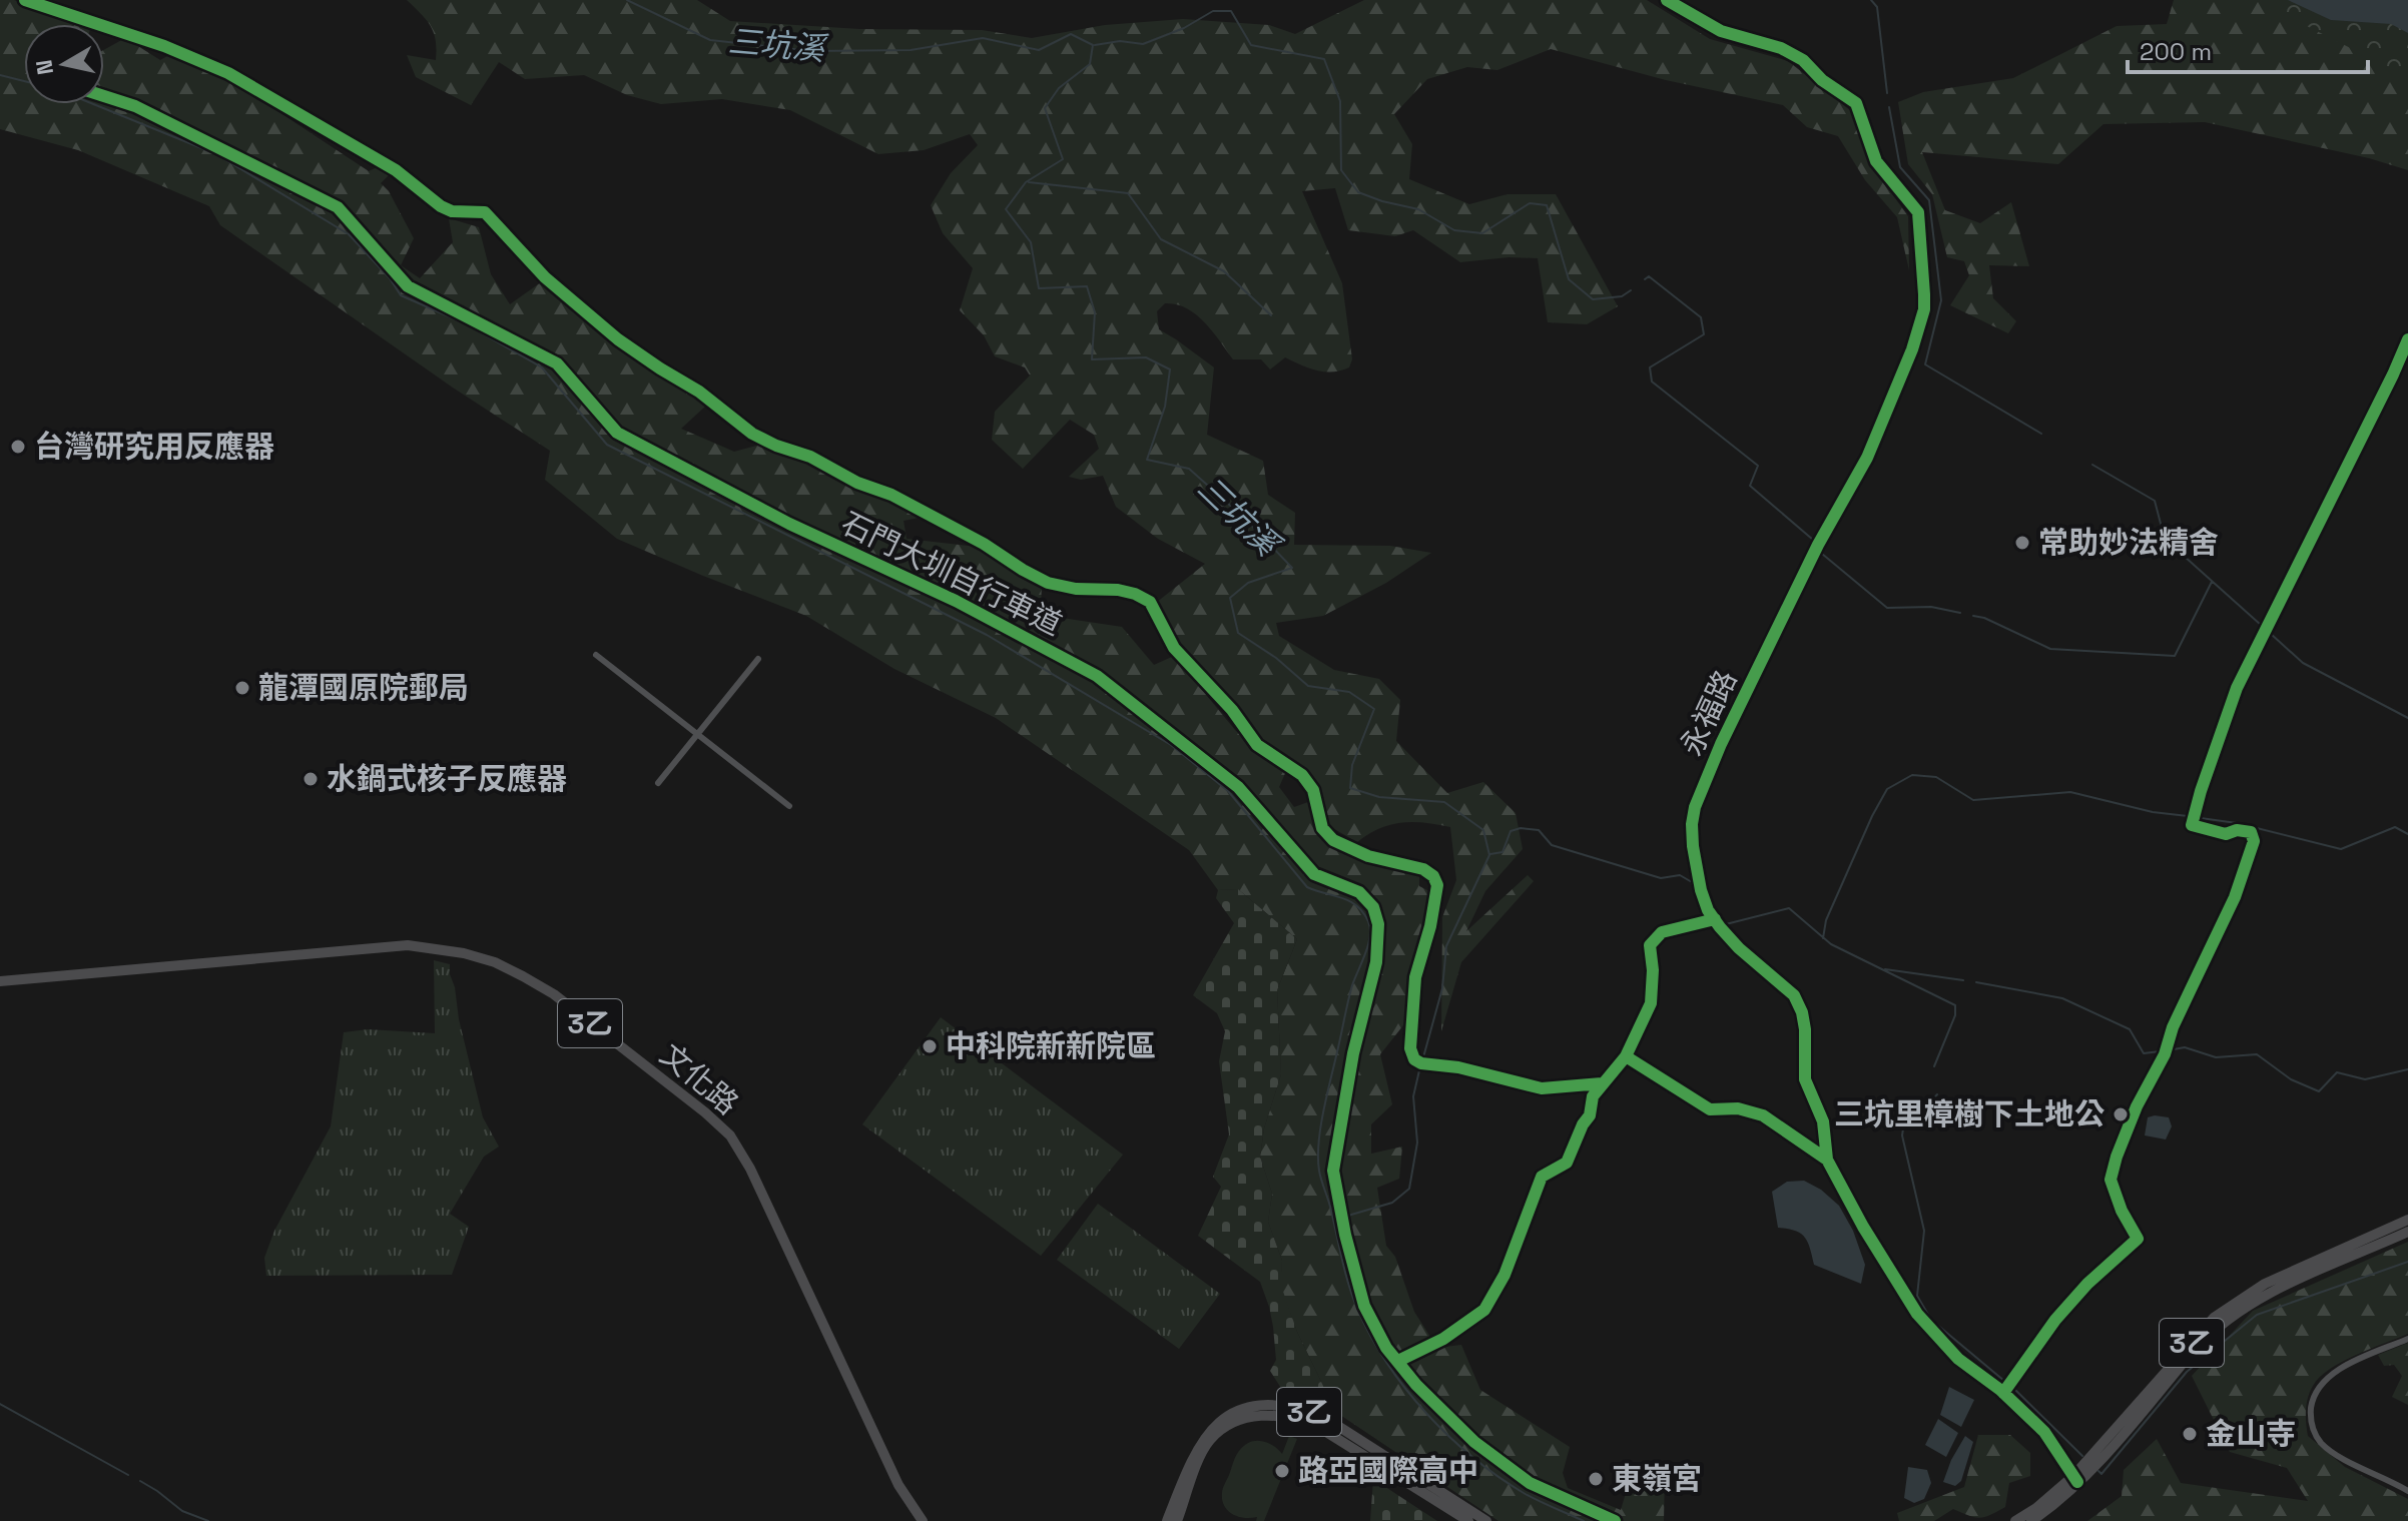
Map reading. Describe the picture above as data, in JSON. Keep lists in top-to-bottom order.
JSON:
{
  "streets": {
    "main road": ["3乙", "文化路"],
    "street": ["永福路"],
    "cycle path": ["石門大圳自行車道"]
  },
  "crossings": [
    ["永福路", "3乙"]
  ],
  "water": ["三坑溪"],
  "places": [
    "台灣研究用反應器",
    "常助妙法精舍",
    "龍潭國原院郵局",
    "水鍋式核子反應器",
    "中科院新新院區",
    "三坑里樟樹下土地公",
    "金山寺",
    "路亞國際高中",
    "東嶺宮"
  ],
  "scale_bar": "200 m",
  "north": "left"
}
